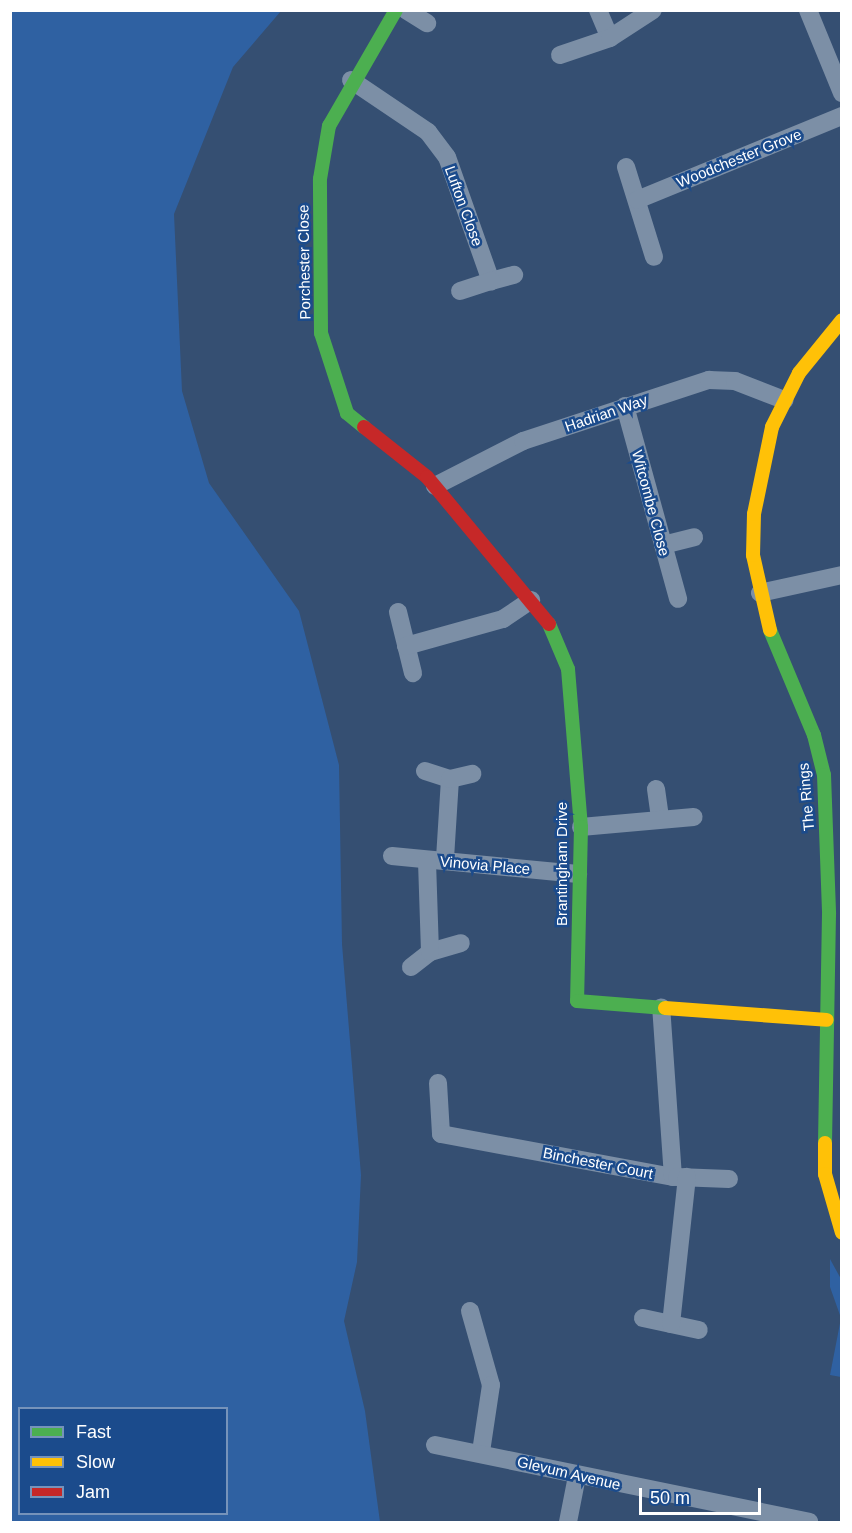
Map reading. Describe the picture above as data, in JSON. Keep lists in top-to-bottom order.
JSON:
{
  "streets": {
    "street": [
      "Woodchester Grove",
      "Lufton Close",
      "Porchester Close",
      "Hadrian Way",
      "Witcombe Close",
      "The Rings",
      "Brantingham Drive",
      "Vinovia Place",
      "Binchester Court",
      "Glevum Avenue"
    ]
  },
  "crossings": [
    ["Lufton Close", "Porchester Close"],
    ["Porchester Close", "Hadrian Way"],
    ["Porchester Close", "Brantingham Drive"],
    ["Hadrian Way", "Witcombe Close"],
    ["Hadrian Way", "The Rings"],
    ["Hadrian Way", "Brantingham Drive"],
    ["The Rings", "Brantingham Drive"],
    ["Brantingham Drive", "Vinovia Place"],
    ["Brantingham Drive", "Binchester Court"]
  ],
  "legend": ["Fast", "Slow", "Jam"],
  "scale_bar": "50 m"
}
